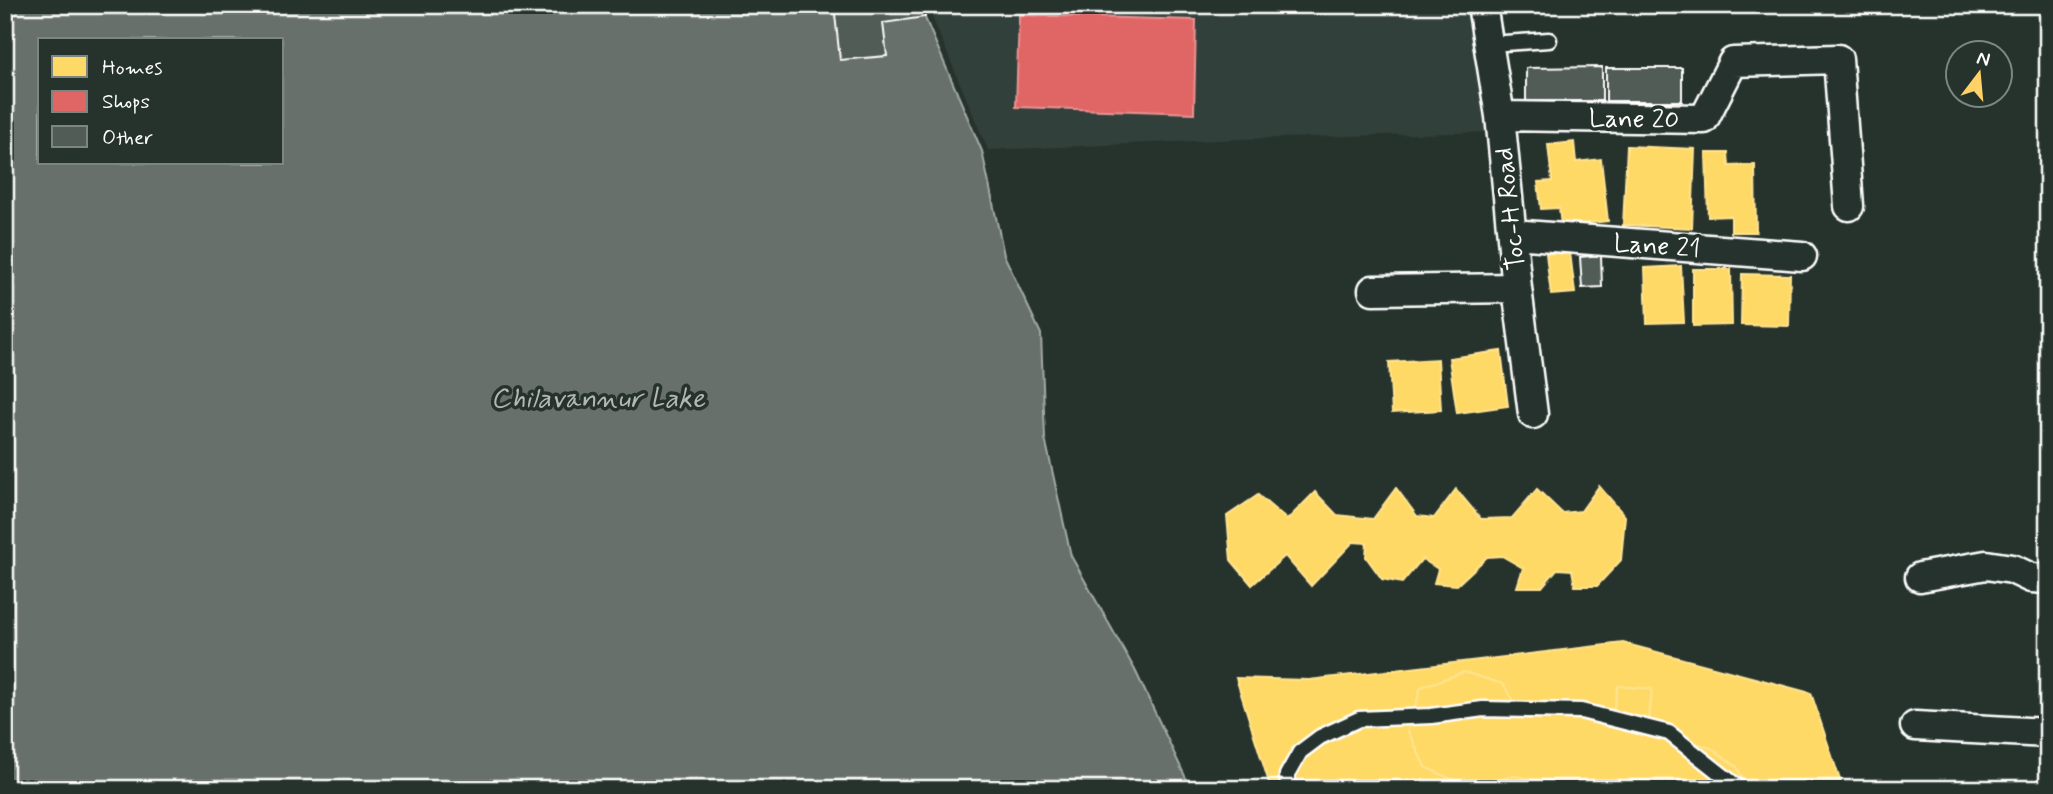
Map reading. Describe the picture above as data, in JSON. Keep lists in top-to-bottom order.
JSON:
{
  "streets": {
    "street": ["Lane 20", "Toc-H Road", "Lane 21"]
  },
  "crossings": [
    ["Lane 20", "Toc-H Road"],
    ["Toc-H Road", "Lane 21"]
  ],
  "water": ["Chilavannur Lake"],
  "legend": ["Homes", "Shops", "Other"],
  "north": "top"
}
